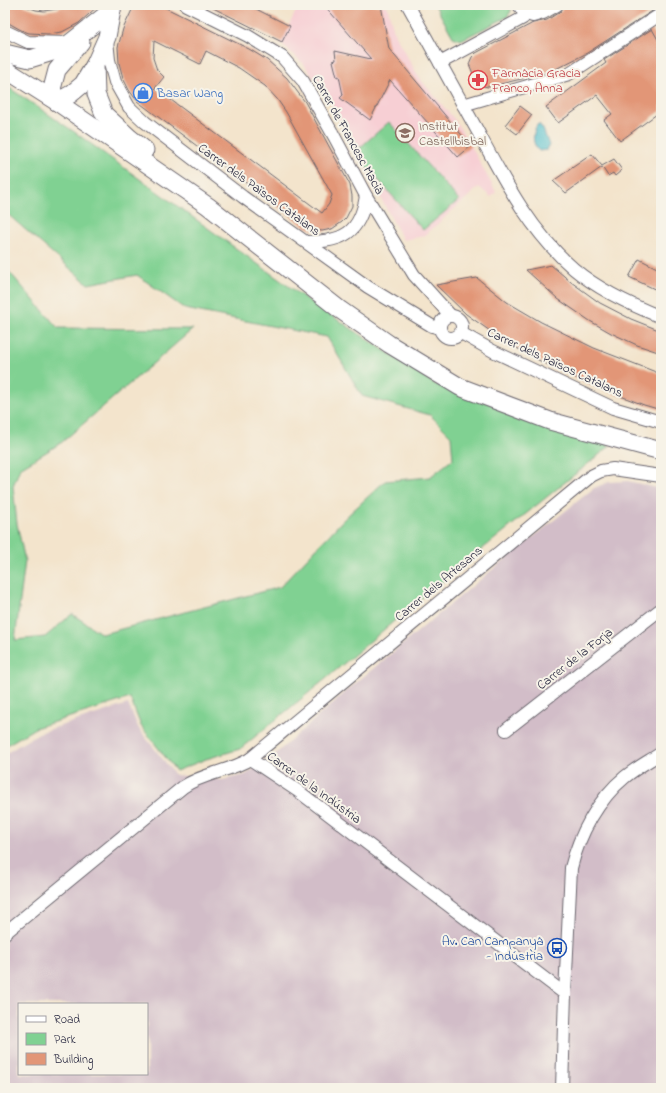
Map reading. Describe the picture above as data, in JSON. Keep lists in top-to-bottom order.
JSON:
{
  "streets": {
    "street": [
      "Carrer de Francesc Macià",
      "Carrer dels Països Catalans",
      "Carrer dels Artesans",
      "Carrer de la Forja",
      "Carrer de la Indústria"
    ]
  },
  "crossings": [
    ["Carrer de Francesc Macià", "Carrer dels Països Catalans"],
    ["Carrer dels Artesans", "Carrer de la Indústria"]
  ],
  "places": {
    "pharmacy": ["Farmàcia Gracia Franco, Anna"],
    "shop": ["Basar Wang"],
    "school or university": ["Institut Castellbisbal"],
    "bus stop": ["Av. Can Campanyà - Indústria"]
  },
  "legend": ["Road", "Park", "Building"]
}
